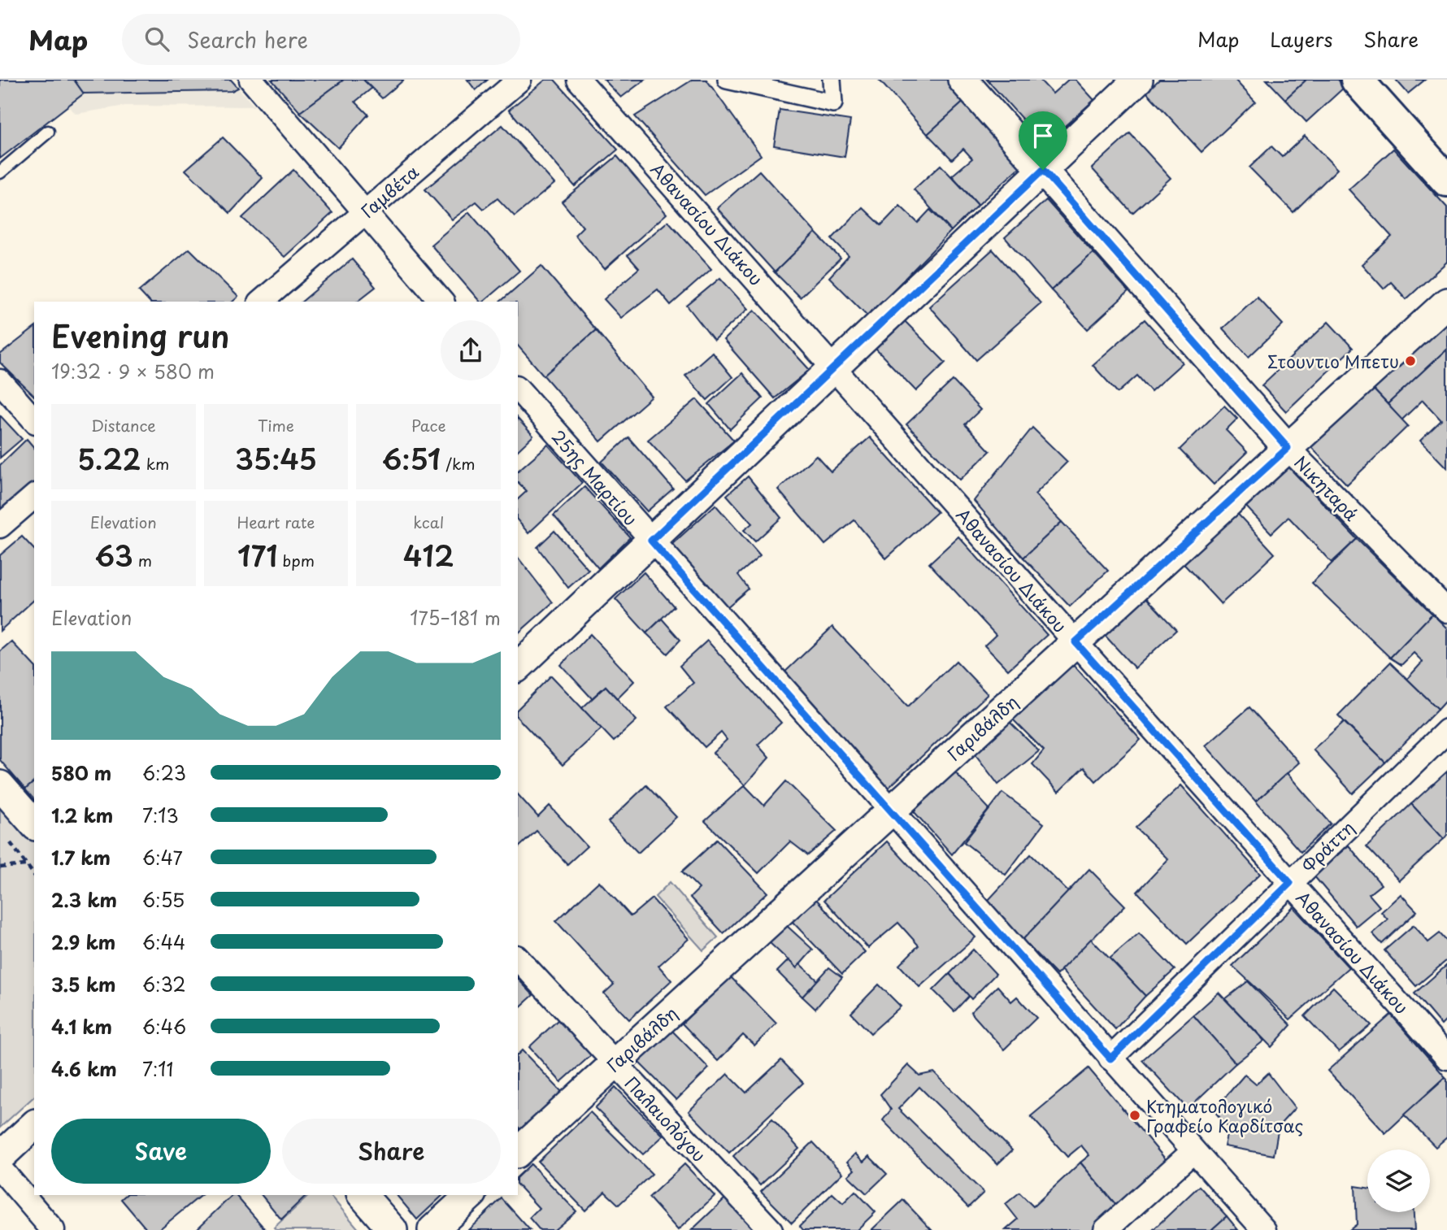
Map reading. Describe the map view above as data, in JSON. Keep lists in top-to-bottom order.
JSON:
{
  "streets": {
    "street": [
      "Γαμβέτα",
      "Αθανασίου Διάκου",
      "25ης Μαρτίου",
      "Νικηταρά",
      "Γαριβάλδη",
      "Φράττη",
      "Παλαιολόγου"
    ]
  },
  "crossings": [
    ["Αθανασίου Διάκου", "Γαριβάλδη"],
    ["Αθανασίου Διάκου", "Φράττη"],
    ["25ης Μαρτίου", "Γαριβάλδη"],
    ["25ης Μαρτίου", "Φράττη"],
    ["Νικηταρά", "Γαριβάλδη"],
    ["Γαριβάλδη", "Παλαιολόγου"]
  ],
  "places": ["Στουντιο Μπετυ", "Κτηματολογικό Γραφείο Καρδίτσας"],
  "page": {
    "header": "Map",
    "search": "Search here",
    "nav": ["Map", "Layers", "Share"],
    "heading": ["Evening run", "19:32 · 9 × 580 m"],
    "stats": [
      ["Distance", "5.22 km"],
      ["Time", "35:45"],
      ["Pace", "6:51 /km"],
      ["Elevation", "63 m"],
      ["Heart rate", "171 bpm"],
      ["kcal", "412"]
    ],
    "chart": ["Elevation", "175–181 m"],
    "list": [
      {
        "name": "580 m",
        "note": "6:23"
      },
      {
        "name": "1.2 km",
        "note": "7:13"
      },
      {
        "name": "1.7 km",
        "note": "6:47"
      },
      {
        "name": "2.3 km",
        "note": "6:55"
      },
      {
        "name": "2.9 km",
        "note": "6:44"
      },
      {
        "name": "3.5 km",
        "note": "6:32"
      },
      {
        "name": "4.1 km",
        "note": "6:46"
      },
      {
        "name": "4.6 km",
        "note": "7:11"
      }
    ],
    "buttons": ["Save", "Share"]
  }
}
